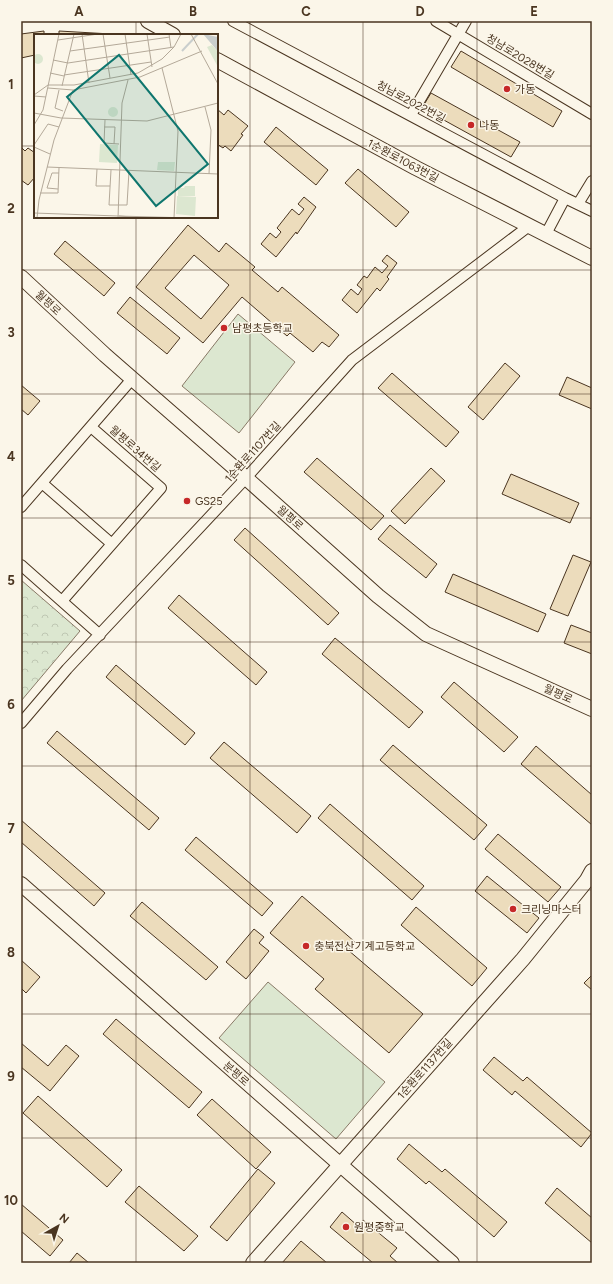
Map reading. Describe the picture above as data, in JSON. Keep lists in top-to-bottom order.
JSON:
{
  "streets": {
    "street": [
      "청남로2028번길",
      "청남로2022번길",
      "1순환로1063번길",
      "월평로",
      "월평로34번길",
      "1순환로1107번길",
      "1순환로1137번길",
      "분평로"
    ]
  },
  "crossings": [
    ["1순환로1063번길", "1순환로1107번길"],
    ["월평로", "월평로34번길"],
    ["월평로", "1순환로1107번길"],
    ["1순환로1137번길", "분평로"]
  ],
  "places": [
    "가동",
    "나동",
    "남평초등학교",
    "GS25",
    "크리닝마스터",
    "충북전산기계고등학교",
    "원평중학교"
  ],
  "north": "top right",
  "grid": {
    "columns": [
      "A",
      "B",
      "C",
      "D",
      "E"
    ],
    "rows": [
      "1",
      "2",
      "3",
      "4",
      "5",
      "6",
      "7",
      "8",
      "9",
      "10"
    ]
  }
}
